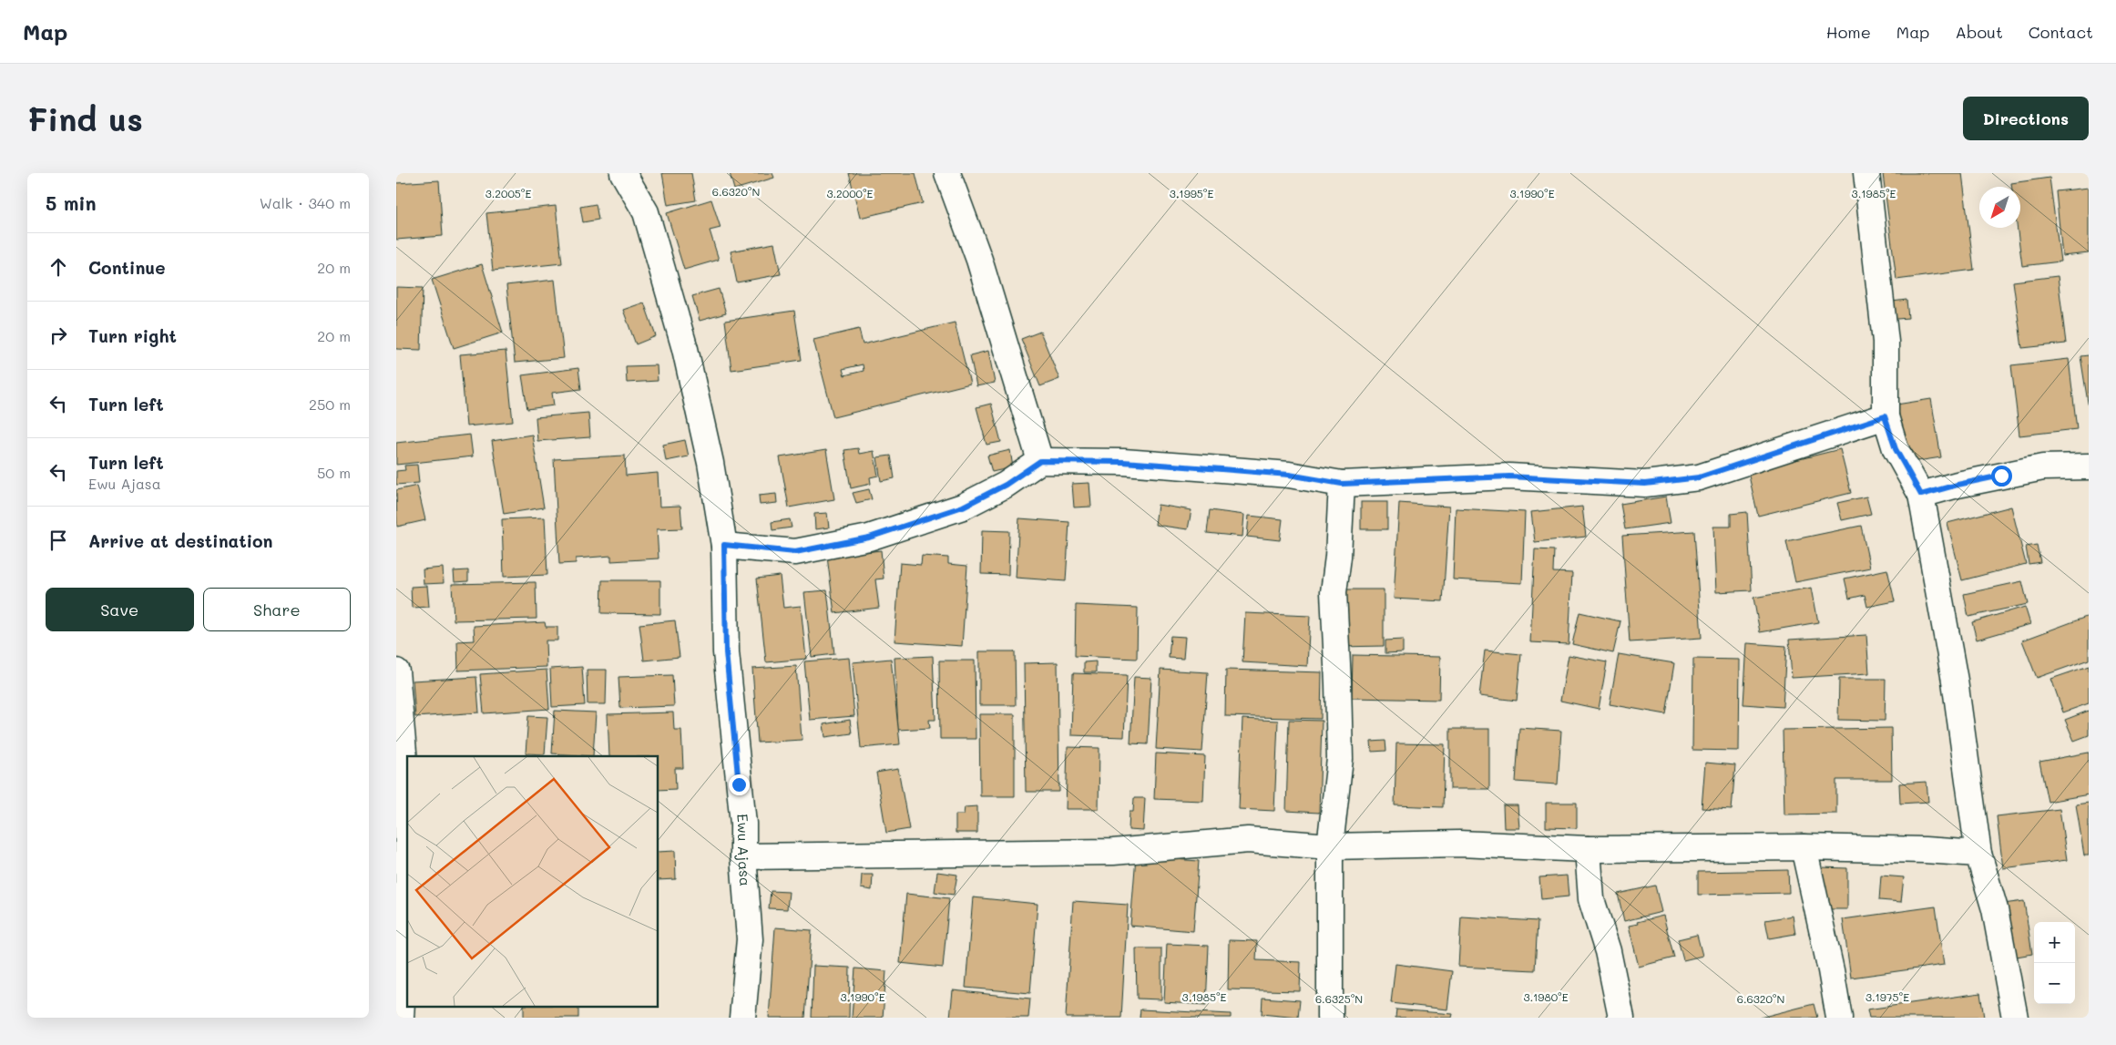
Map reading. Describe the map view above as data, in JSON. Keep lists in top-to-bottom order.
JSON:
{
  "streets": {
    "street": ["Ewu Ajasa"]
  },
  "north": "bottom left",
  "page": {
    "header": "Map",
    "nav": [
      "Home",
      "Map",
      "About",
      "Contact"
    ],
    "buttons": [
      "Directions",
      ["Save", "Share"]
    ],
    "title": "Find us",
    "heading": ["5 min", "Walk · 340 m"],
    "list": [
      ["Continue", "20 m"],
      ["Turn right", "20 m"],
      ["Turn left", "250 m"],
      ["Turn left", "Ewu Ajasa", "50 m"],
      "Arrive at destination"
    ],
    "map_buttons": ["+", "−"]
  },
  "coordinates": [
    "6.6320°N",
    "3.2005°E",
    "3.2000°E",
    "3.1995°E",
    "3.1990°E",
    "3.1985°E",
    "3.1980°E",
    "3.1975°E",
    "6.6325°N"
  ]
}
